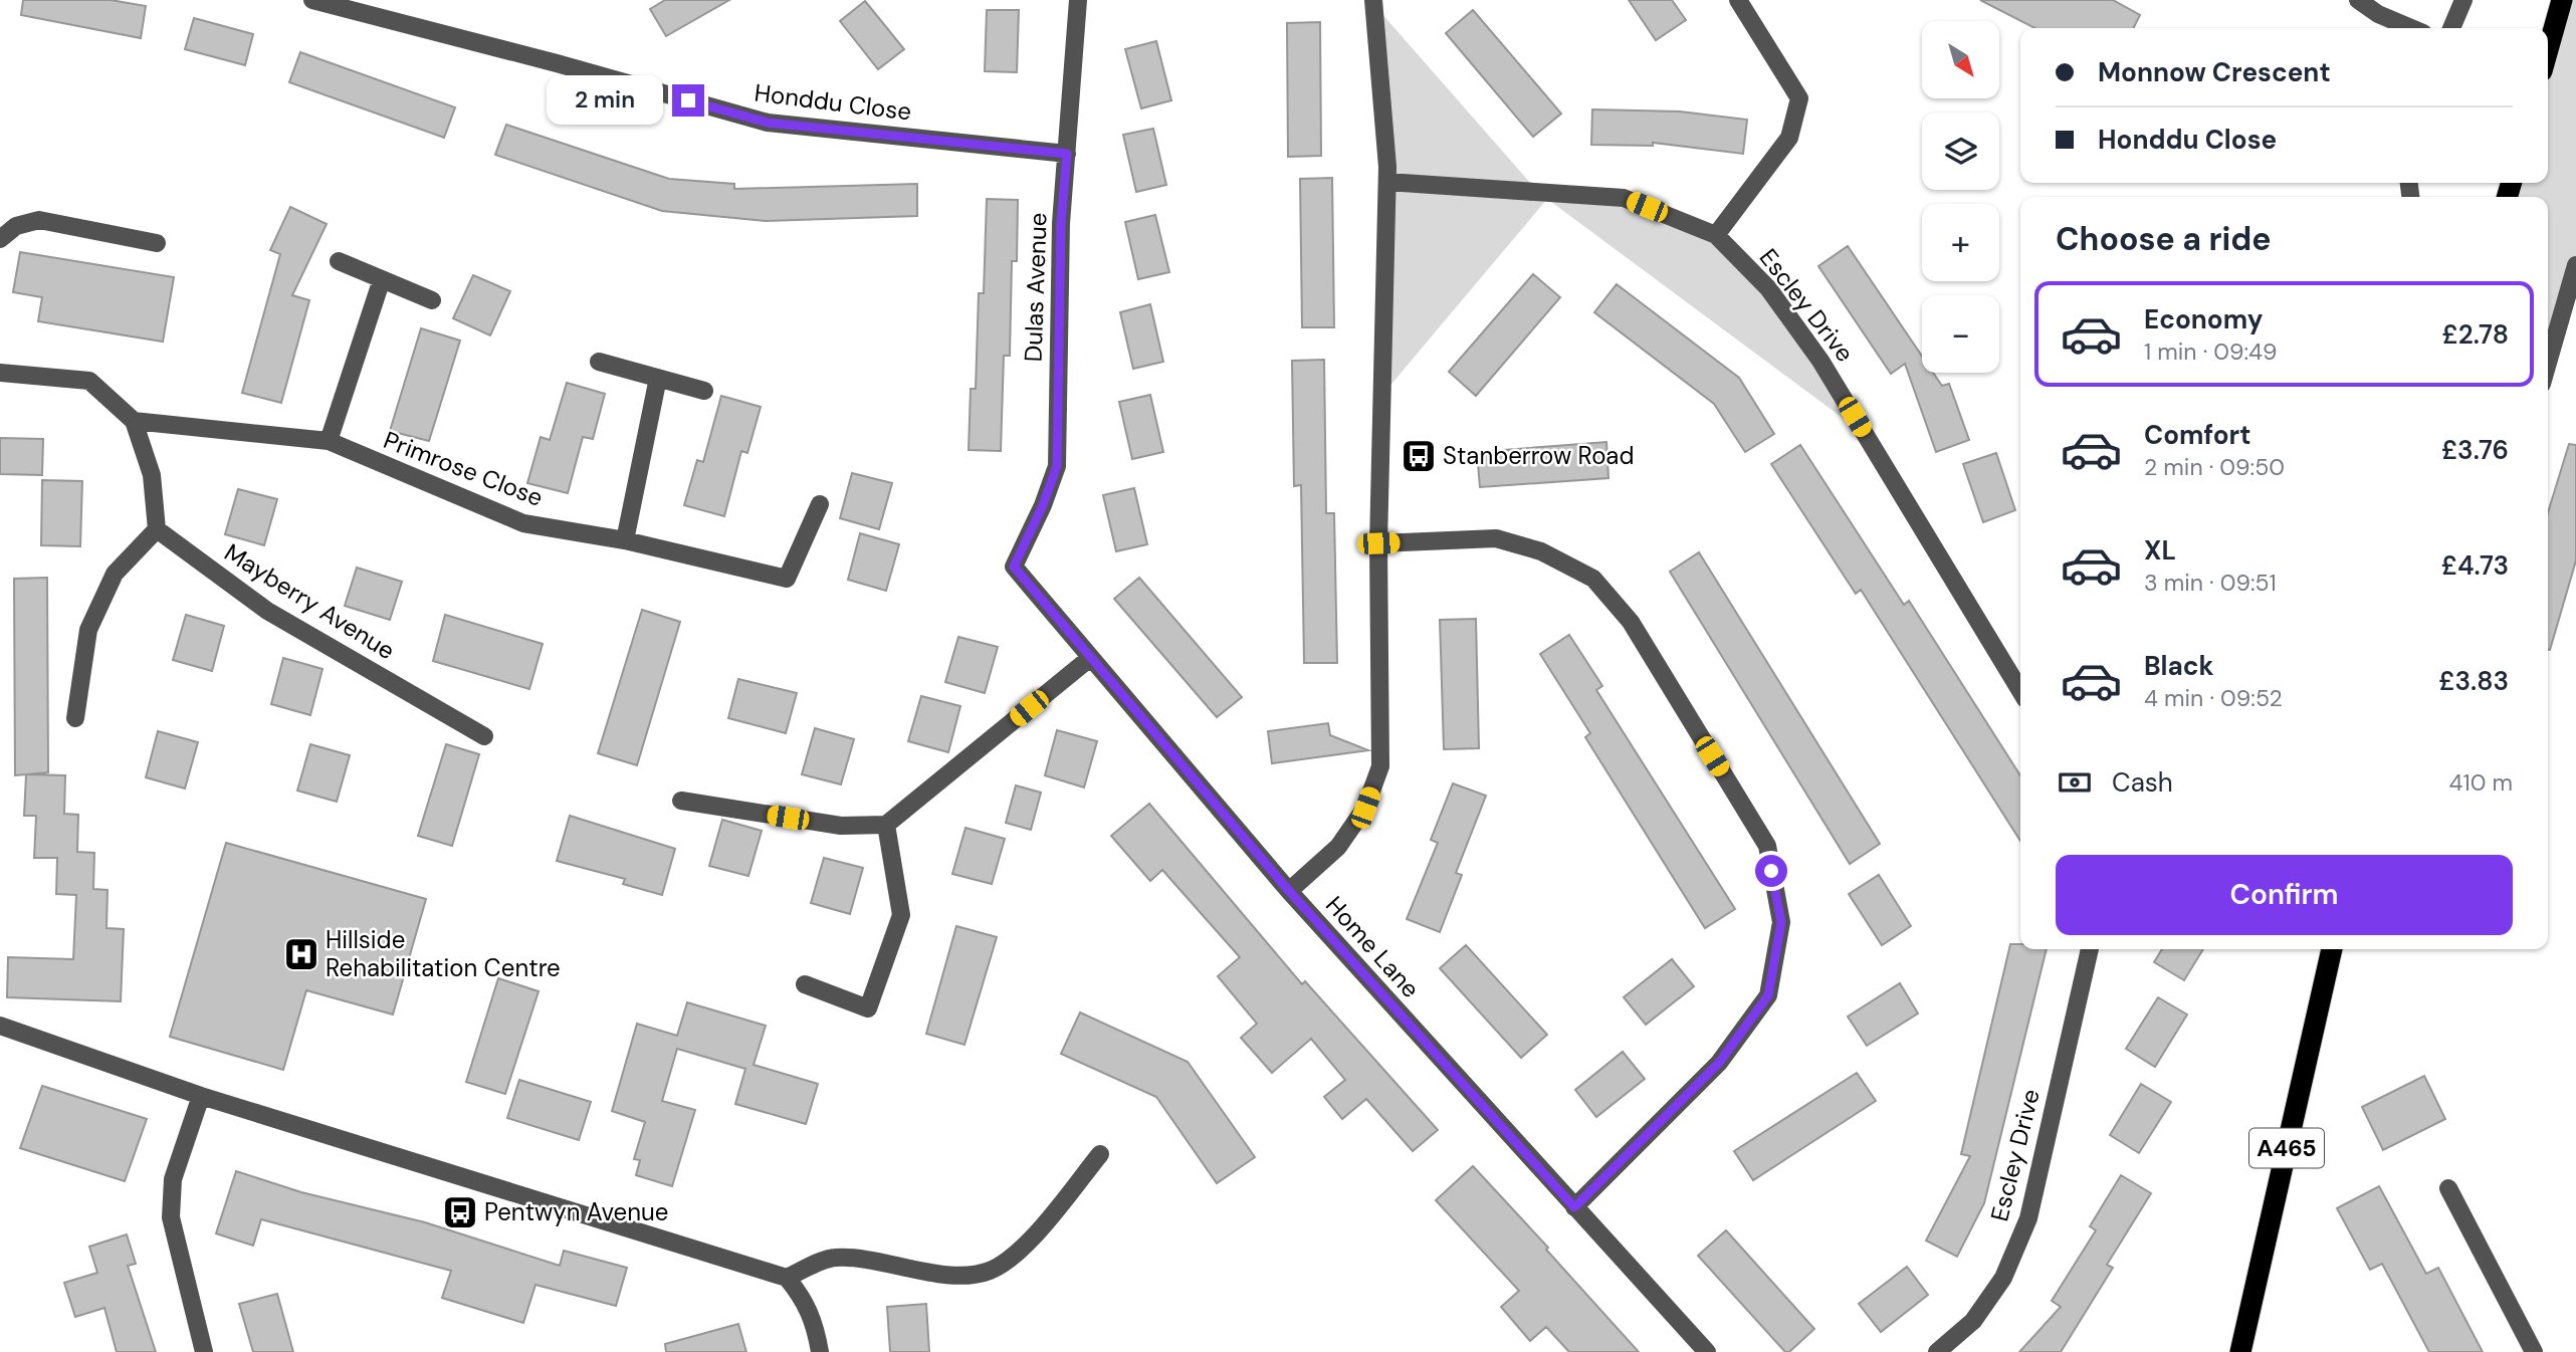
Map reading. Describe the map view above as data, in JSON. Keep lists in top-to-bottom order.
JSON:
{
  "streets": {
    "highway": ["A465"],
    "street": [
      "Honddu Close",
      "Dulas Avenue",
      "Escley Drive",
      "Primrose Close",
      "Mayberry Avenue",
      "Home Lane"
    ]
  },
  "crossings": [
    ["Honddu Close", "Dulas Avenue"],
    ["Dulas Avenue", "Home Lane"]
  ],
  "places": {
    "bus stop": ["Stanberrow Road", "Pentwyn Avenue"],
    "hospital": ["Hillside Rehabilitation Centre"]
  },
  "north": "bottom right",
  "page": {
    "map_buttons": ["+", "−"],
    "banner": ["Monnow Crescent", "Honddu Close"],
    "bubble": "2 min",
    "heading": "Choose a ride",
    "list": [
      {
        "name": "Economy",
        "note": "1 min · 09:49",
        "value": "£2.78"
      },
      {
        "name": "Comfort",
        "note": "2 min · 09:50",
        "value": "£3.76"
      },
      {
        "name": "XL",
        "note": "3 min · 09:51",
        "value": "£4.73"
      },
      {
        "name": "Black",
        "note": "4 min · 09:52",
        "value": "£3.83"
      }
    ],
    "pay": ["Cash", "410 m"],
    "buttons": "Confirm"
  }
}
